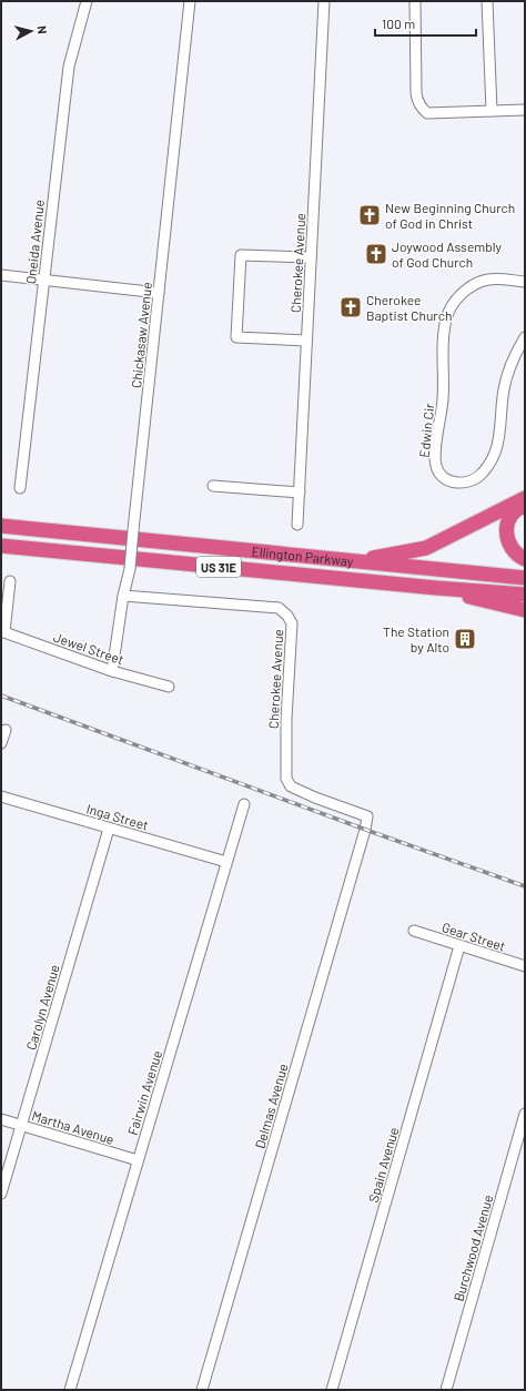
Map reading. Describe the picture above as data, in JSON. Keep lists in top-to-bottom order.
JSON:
{
  "streets": {
    "highway": ["Ellington Parkway", "US 31E"],
    "street": [
      "Oneida Avenue",
      "Cherokee Avenue",
      "Chickasaw Avenue",
      "Edwin Cir",
      "Jewel Street",
      "Inga Street",
      "Gear Street",
      "Carolyn Avenue",
      "Fairwin Avenue",
      "Delmas Avenue",
      "Martha Avenue",
      "Spain Avenue",
      "Burchwood Avenue"
    ]
  },
  "crossings": [
    ["Cherokee Avenue", "Chickasaw Avenue"],
    ["Cherokee Avenue", "Delmas Avenue"],
    ["Chickasaw Avenue", "Jewel Street"],
    ["Inga Street", "Carolyn Avenue"],
    ["Inga Street", "Fairwin Avenue"],
    ["Gear Street", "Spain Avenue"],
    ["Carolyn Avenue", "Martha Avenue"],
    ["Fairwin Avenue", "Martha Avenue"]
  ],
  "places": {
    "church": ["New Beginning Church of God in Christ", "Joywood Assembly of God Church", "Cherokee Baptist Church"],
    "building": ["The Station by Alto"]
  },
  "scale_bar": "100 m",
  "north": "right"
}
